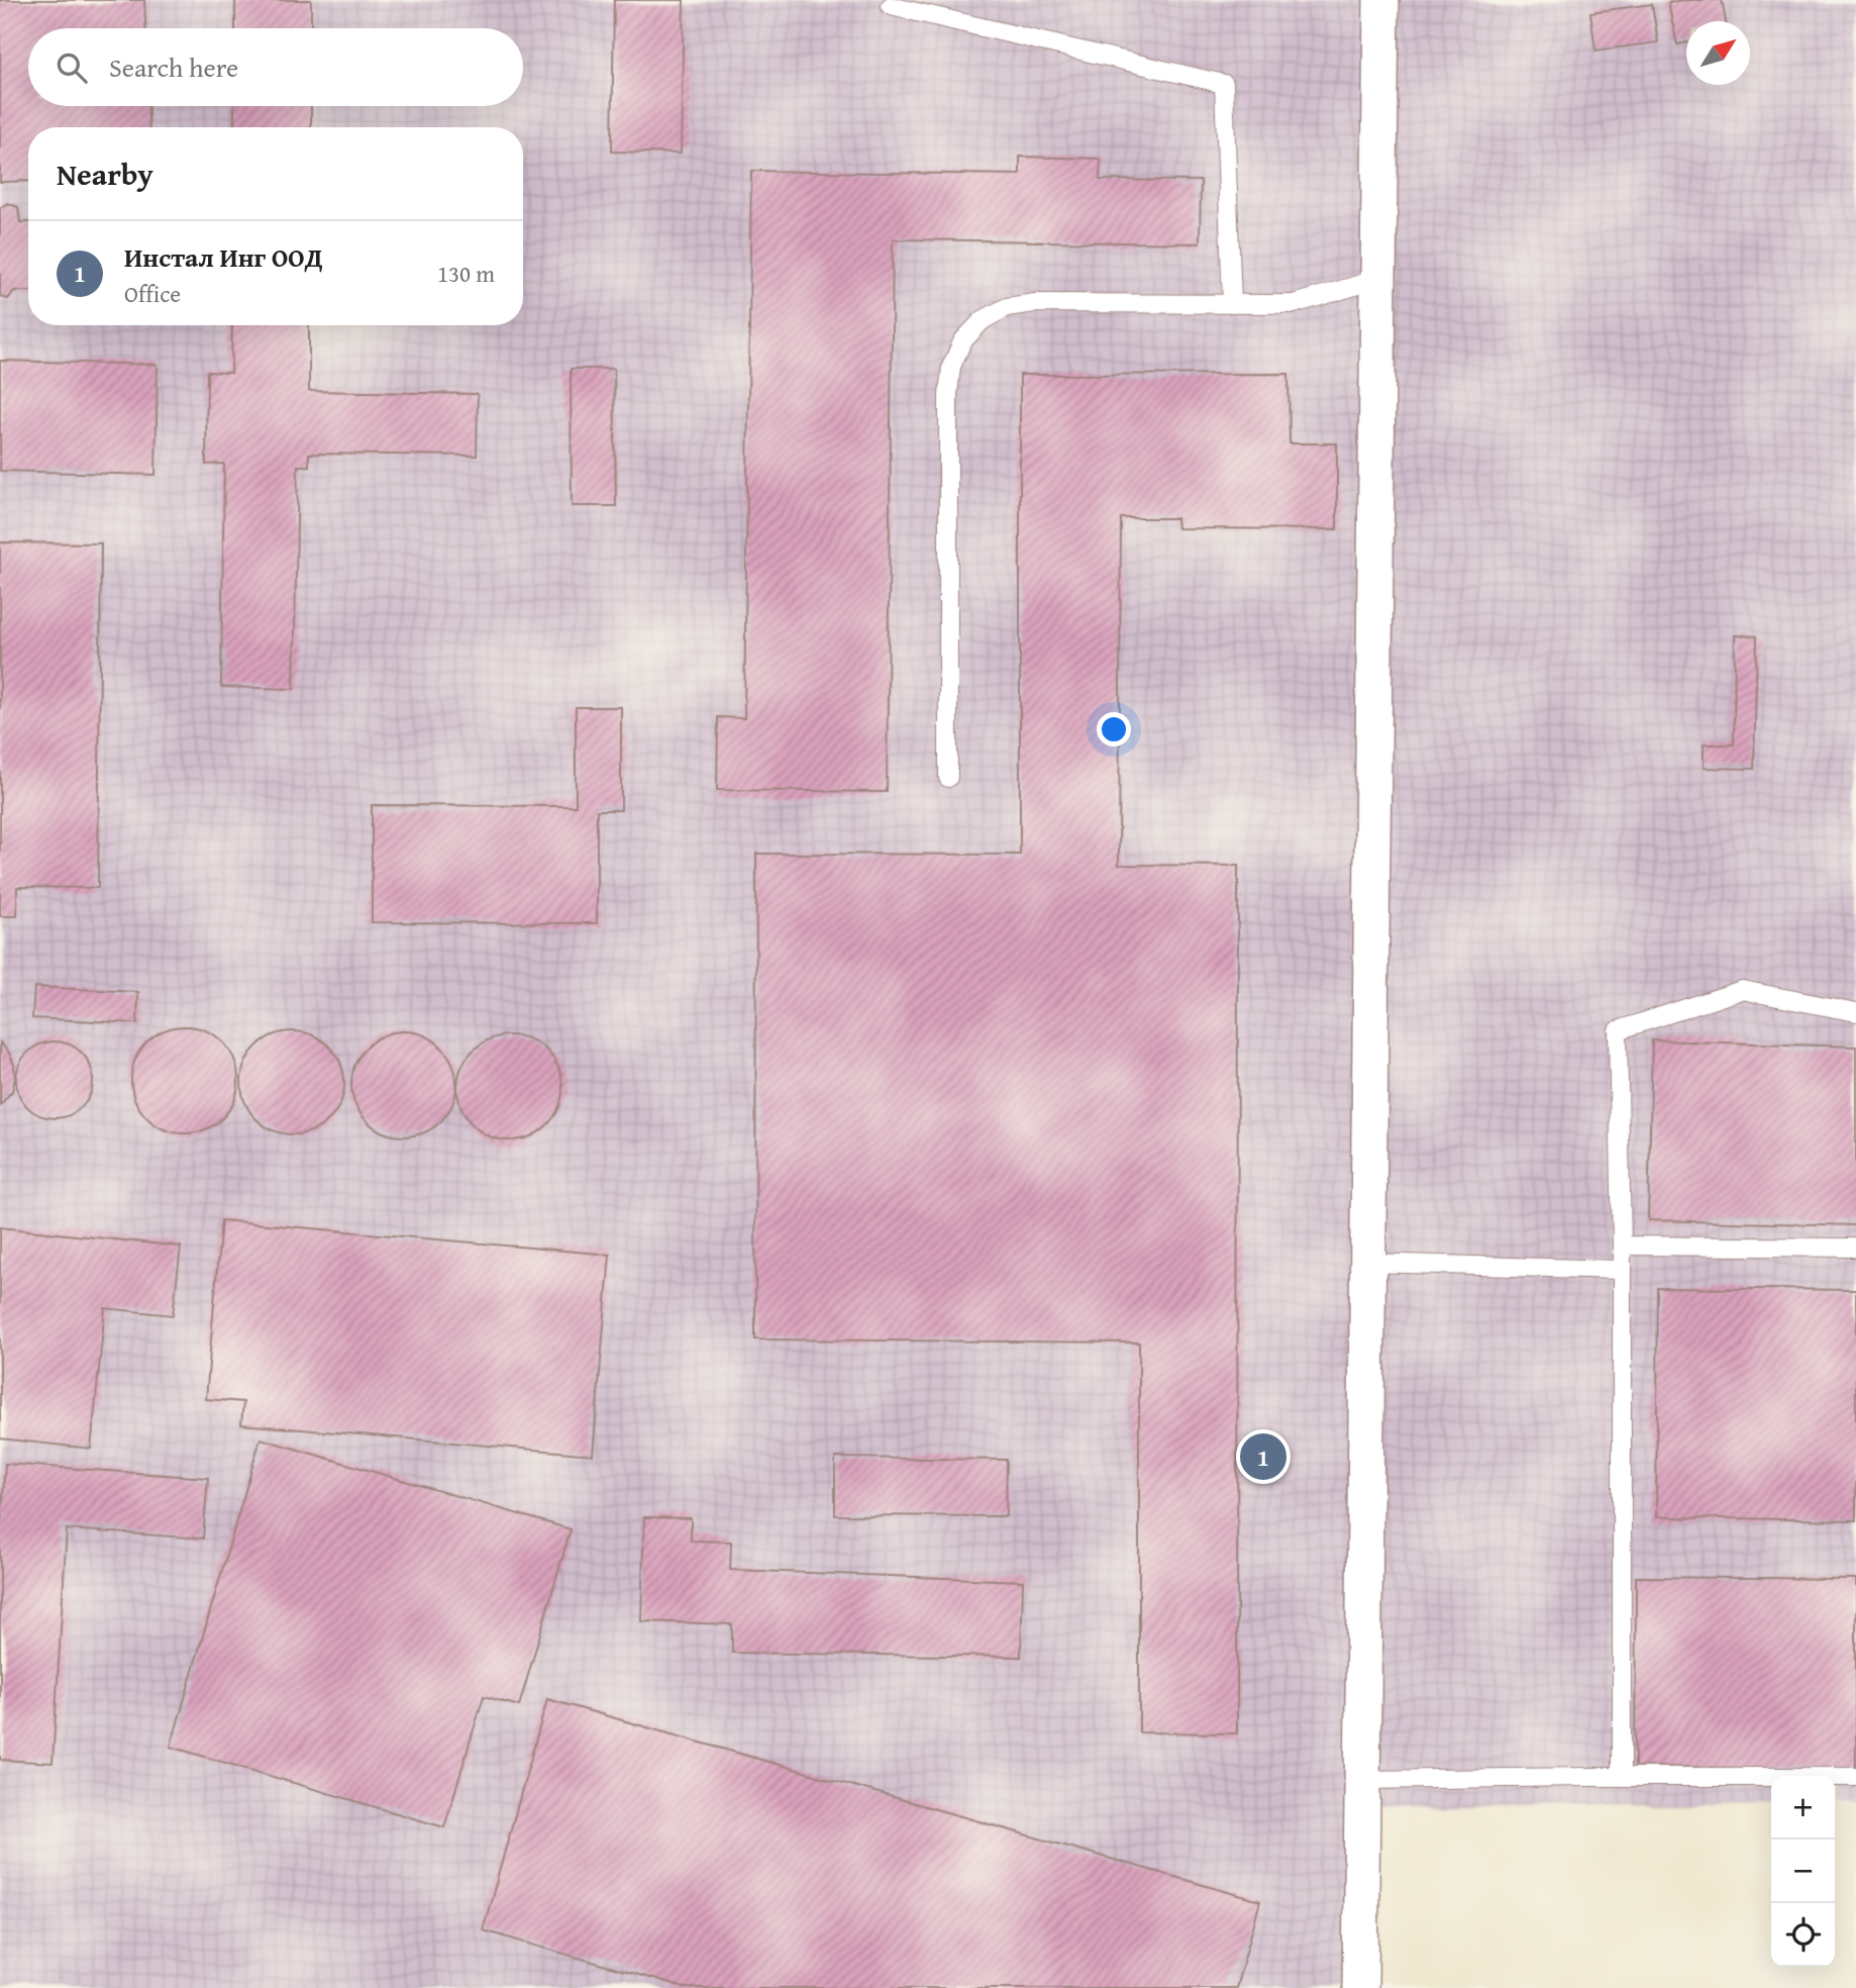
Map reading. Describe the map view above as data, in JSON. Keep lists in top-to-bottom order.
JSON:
{
  "north": "top right",
  "page": {
    "search": "Search here",
    "heading": "Nearby",
    "list": [
      {
        "mark": "1",
        "name": "Инстал Инг ООД",
        "note": "Office",
        "value": "130 m"
      }
    ],
    "pins": "1",
    "map_buttons": ["+", "−"]
  }
}
